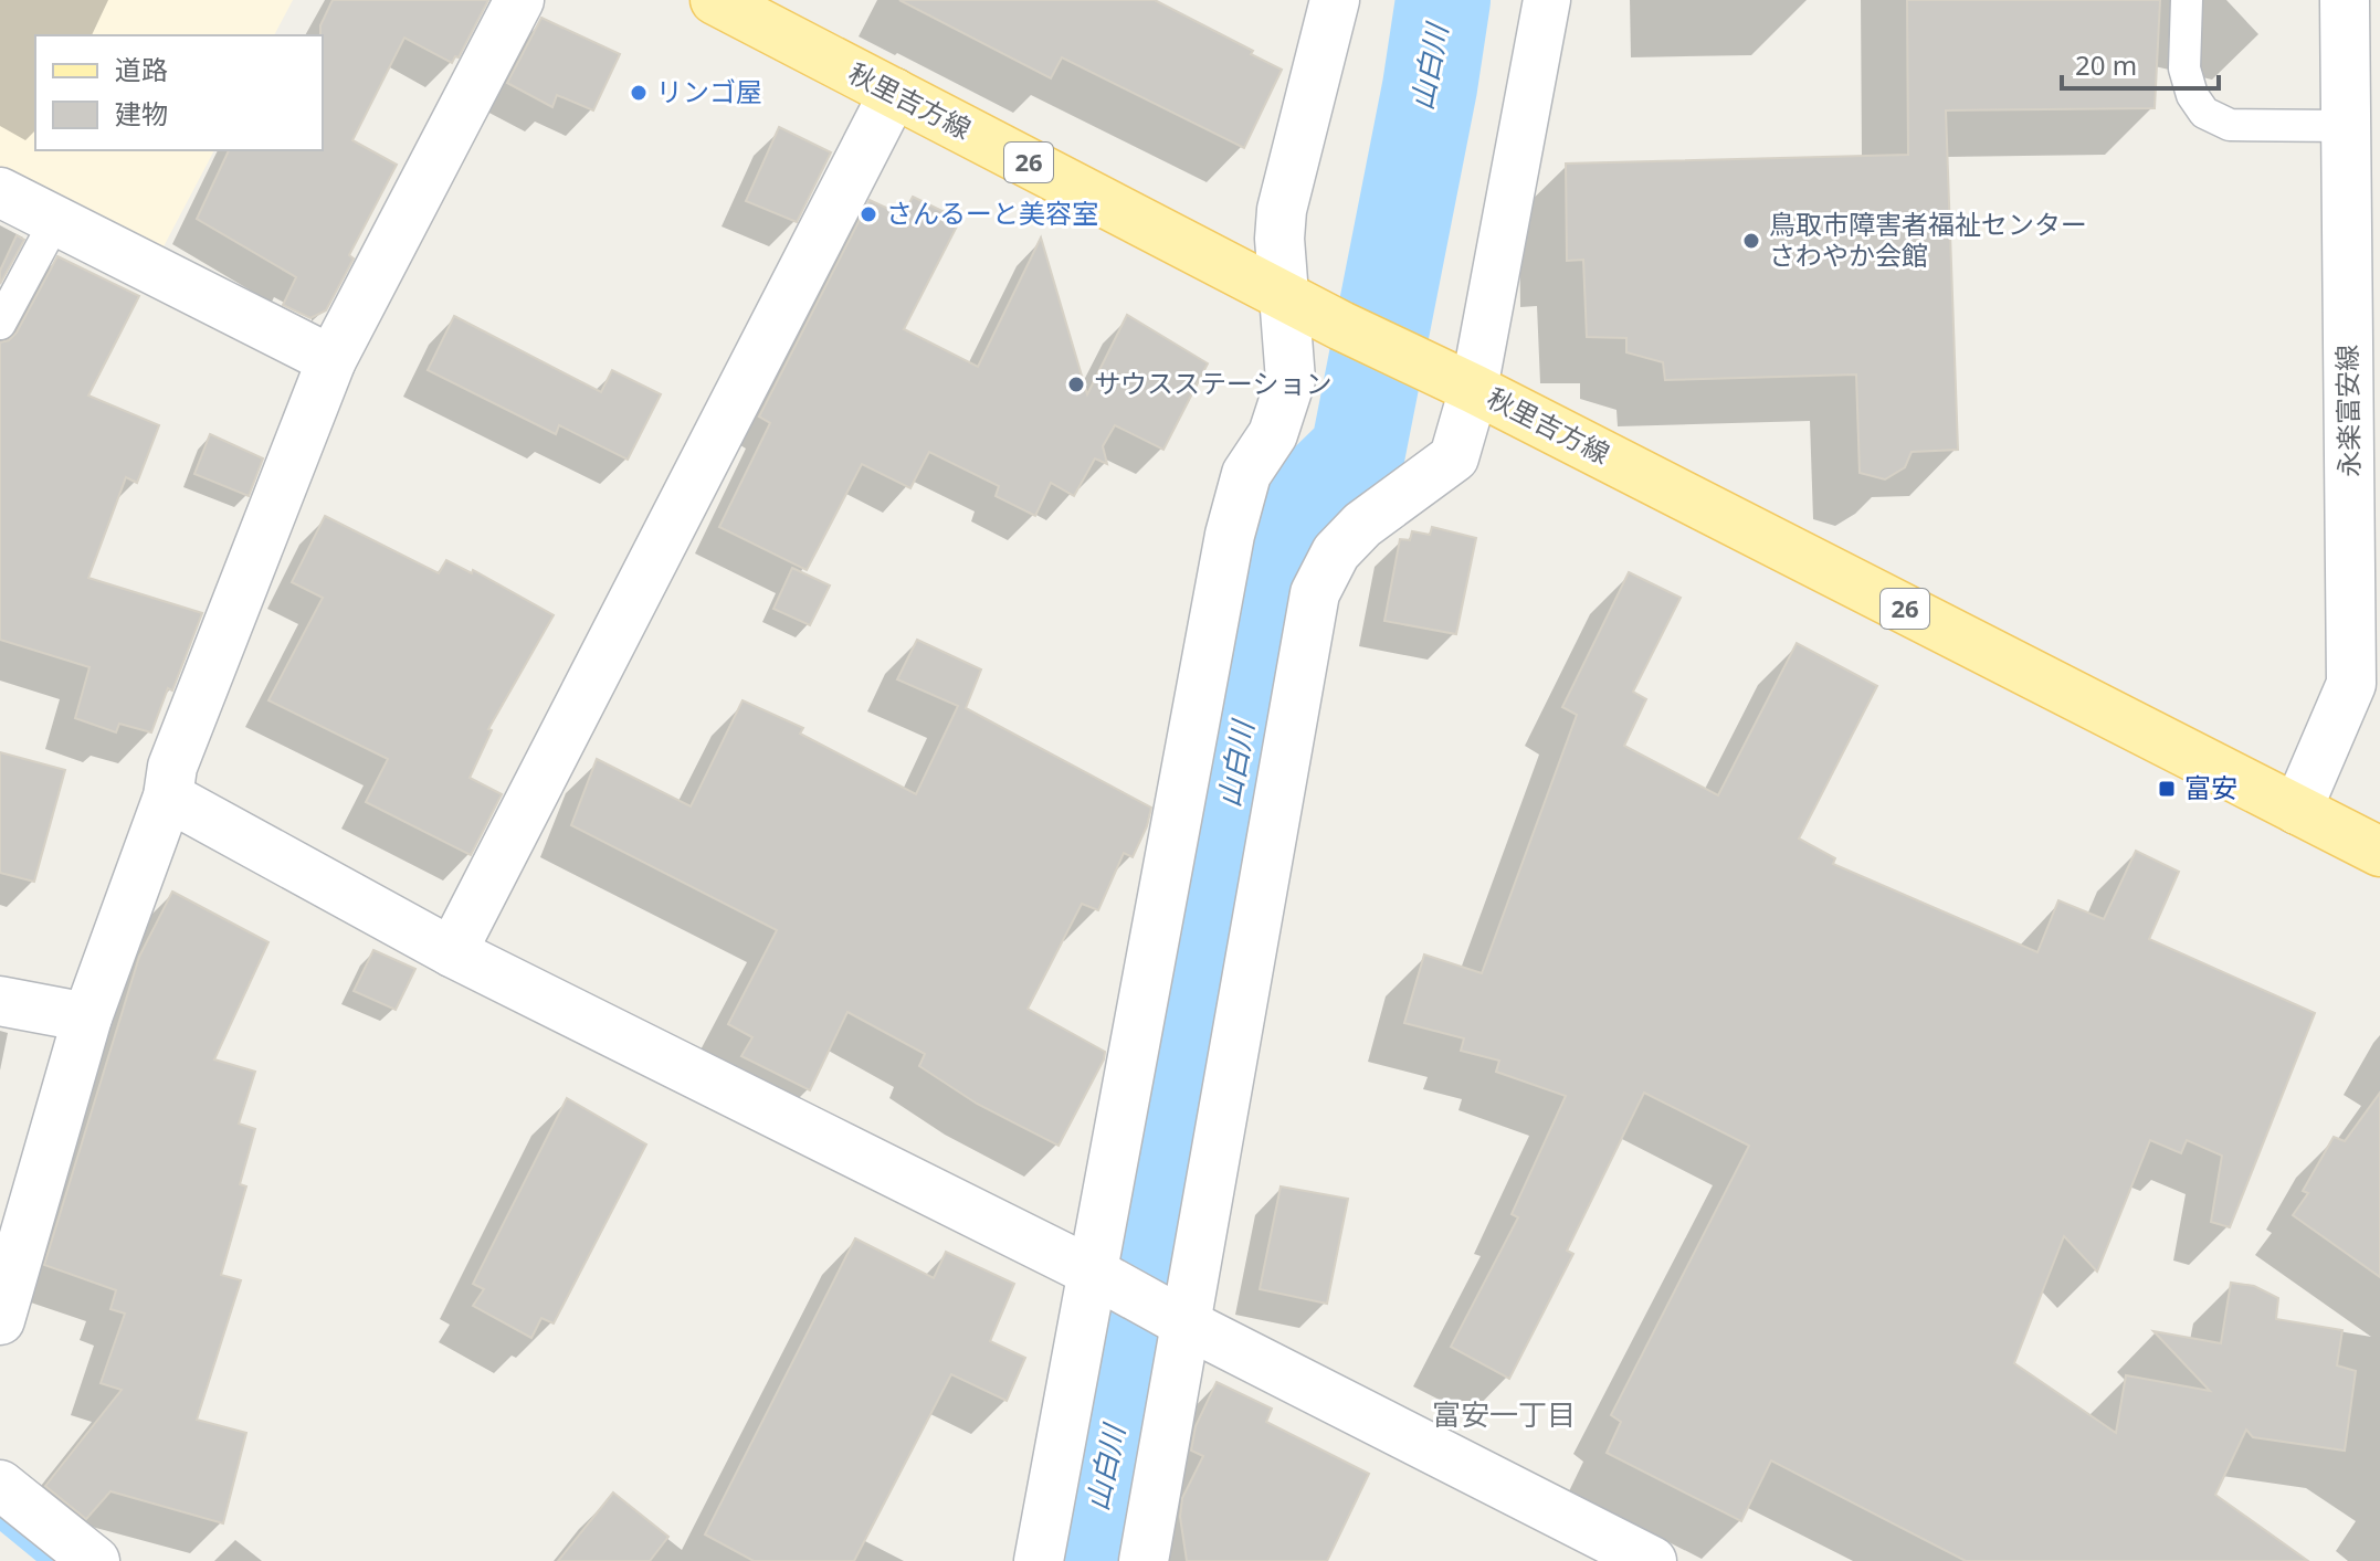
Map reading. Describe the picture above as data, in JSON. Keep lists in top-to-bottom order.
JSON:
{
  "streets": {
    "main road": ["秋里吉方線", "26"],
    "street": ["永楽富安線"]
  },
  "crossings": [
    ["秋里吉方線", "永楽富安線"]
  ],
  "districts": ["富安一丁目"],
  "water": ["山白川"],
  "places": {
    "other": [
      "リンゴ屋",
      "さんるーと美容室",
      "鳥取市障害者福祉センター さわやか会館",
      "サウスステーション"
    ],
    "transit": ["富安"]
  },
  "legend": ["道路", "建物"],
  "scale_bar": "20 m"
}
